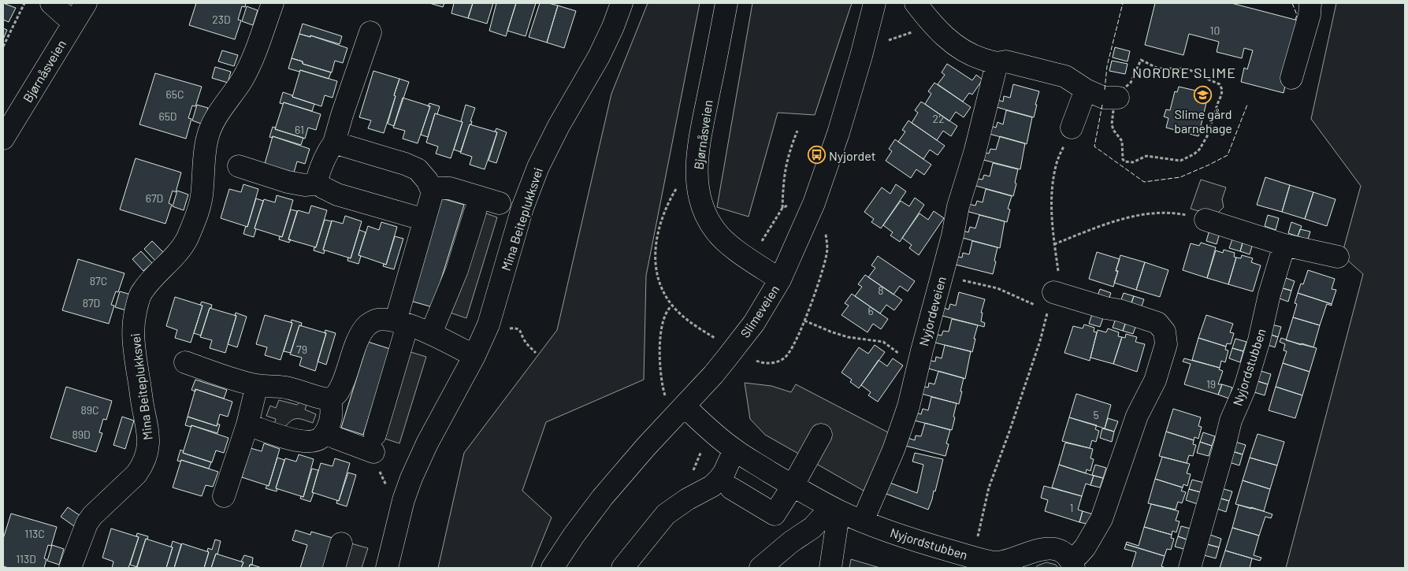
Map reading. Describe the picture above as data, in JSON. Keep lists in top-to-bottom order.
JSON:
{
  "streets": {
    "street": [
      "Bjørnåsveien",
      "Mina Beiteplukksvei",
      "Slimeveien",
      "Nyjordeveien",
      "Nyjordstubben"
    ]
  },
  "crossings": [
    ["Bjørnåsveien", "Slimeveien"],
    ["Nyjordeveien", "Nyjordstubben"]
  ],
  "districts": ["NORDRE SLIME"],
  "places": {
    "school or university": ["Slime gård barnehage"],
    "bus stop": ["Nyjordet"]
  },
  "house_numbers": [
    "23D",
    "10",
    "65C",
    "65D",
    "22",
    "61",
    "67D",
    "87C",
    "8",
    "87D",
    "6",
    "79",
    "19",
    "89C",
    "5",
    "89D",
    "1",
    "113C",
    "113D"
  ]
}
